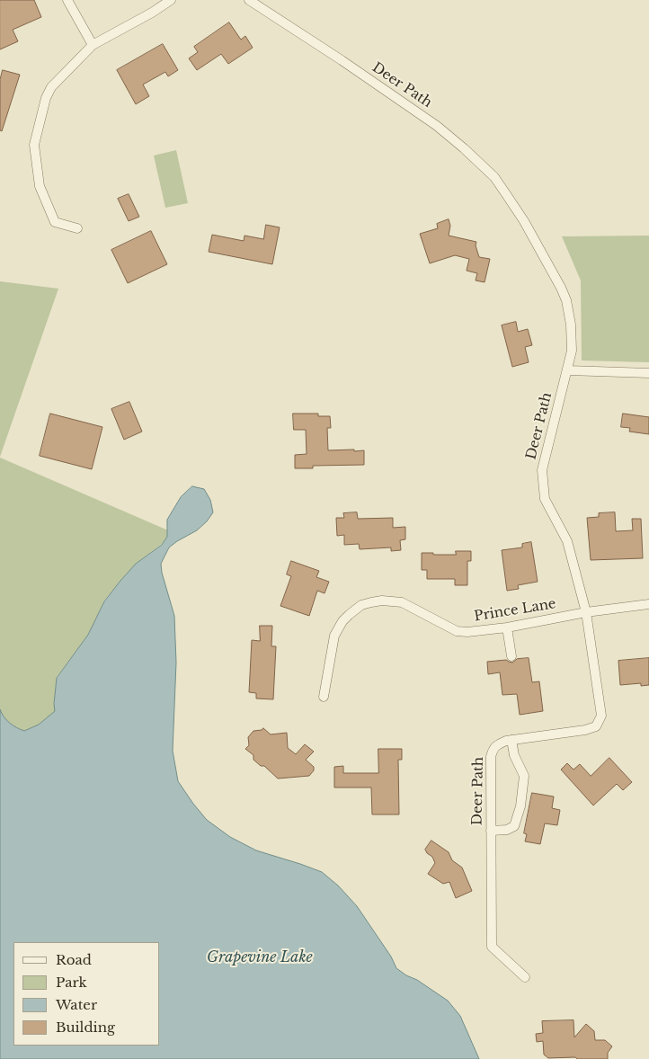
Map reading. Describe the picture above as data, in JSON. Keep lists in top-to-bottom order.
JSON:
{
  "streets": {
    "street": ["Deer Path", "Prince Lane"]
  },
  "crossings": [
    ["Deer Path", "Prince Lane"]
  ],
  "water": ["Grapevine Lake"],
  "legend": [
    "Road",
    "Park",
    "Water",
    "Building"
  ]
}
